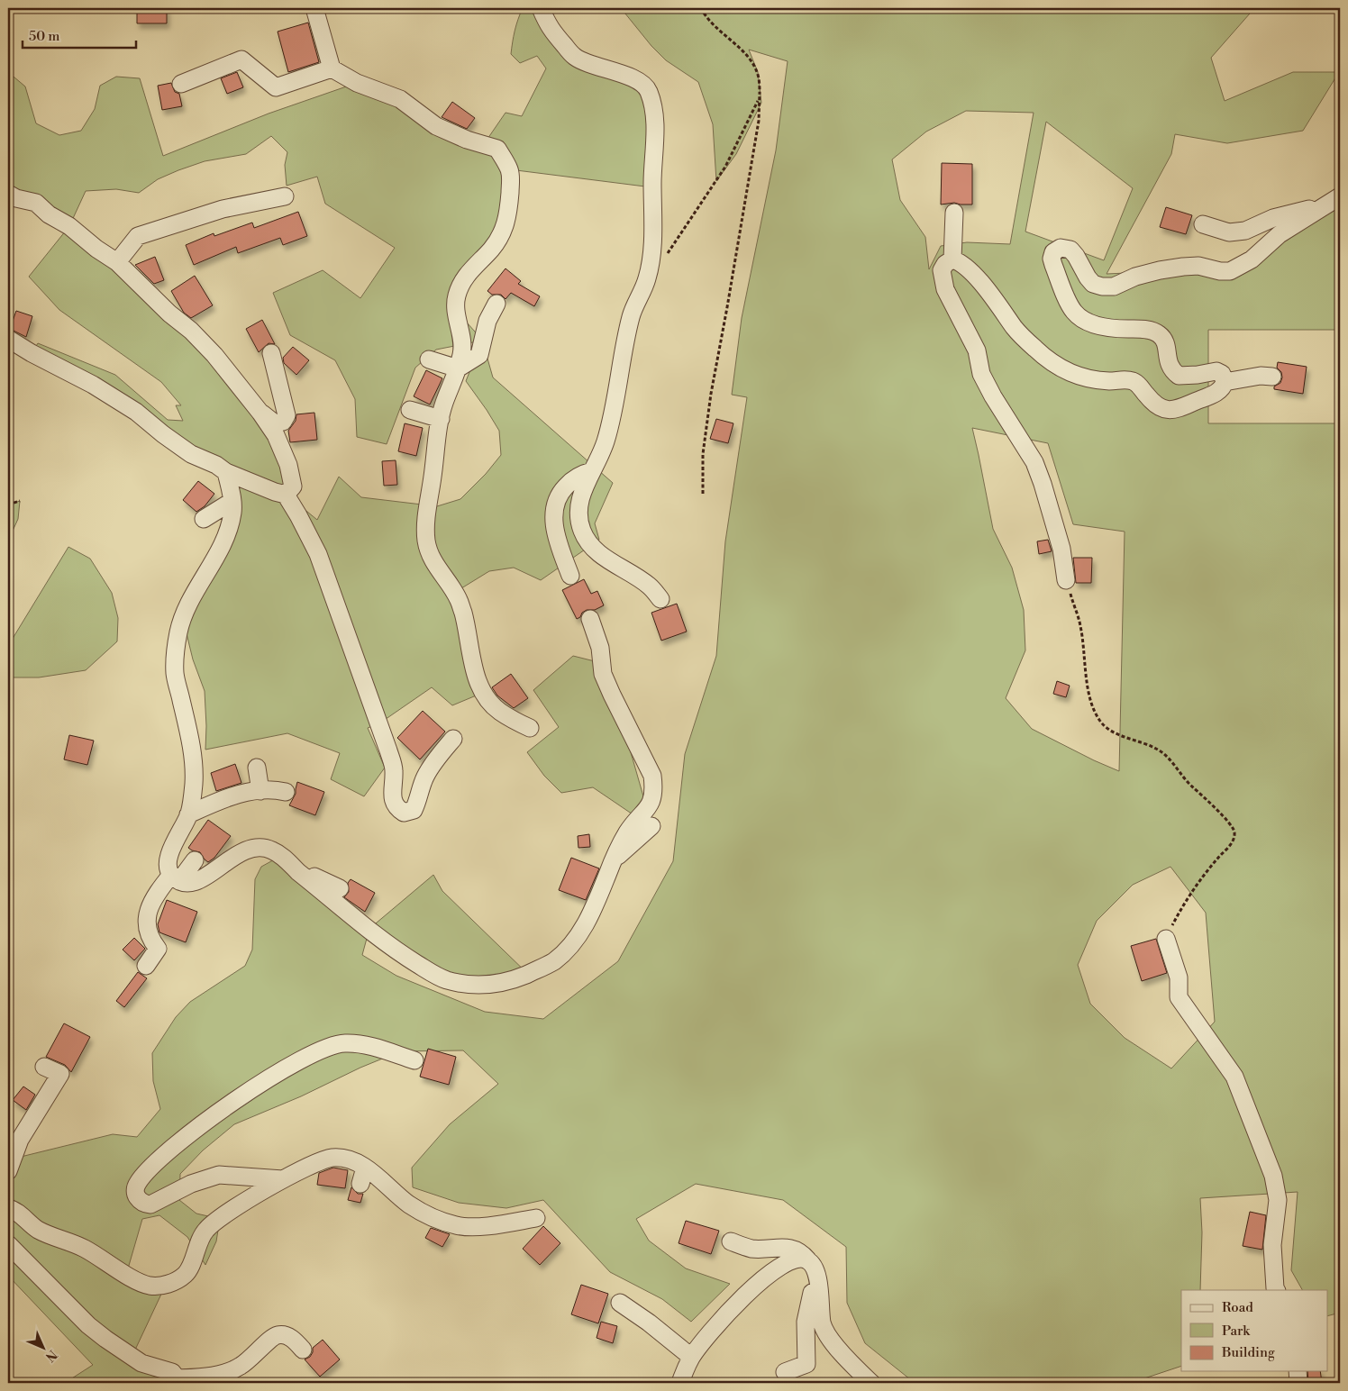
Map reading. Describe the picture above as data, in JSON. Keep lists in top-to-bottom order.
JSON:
{
  "legend": ["Road", "Park", "Building"],
  "scale_bar": "50 m",
  "north": "bottom right"
}
